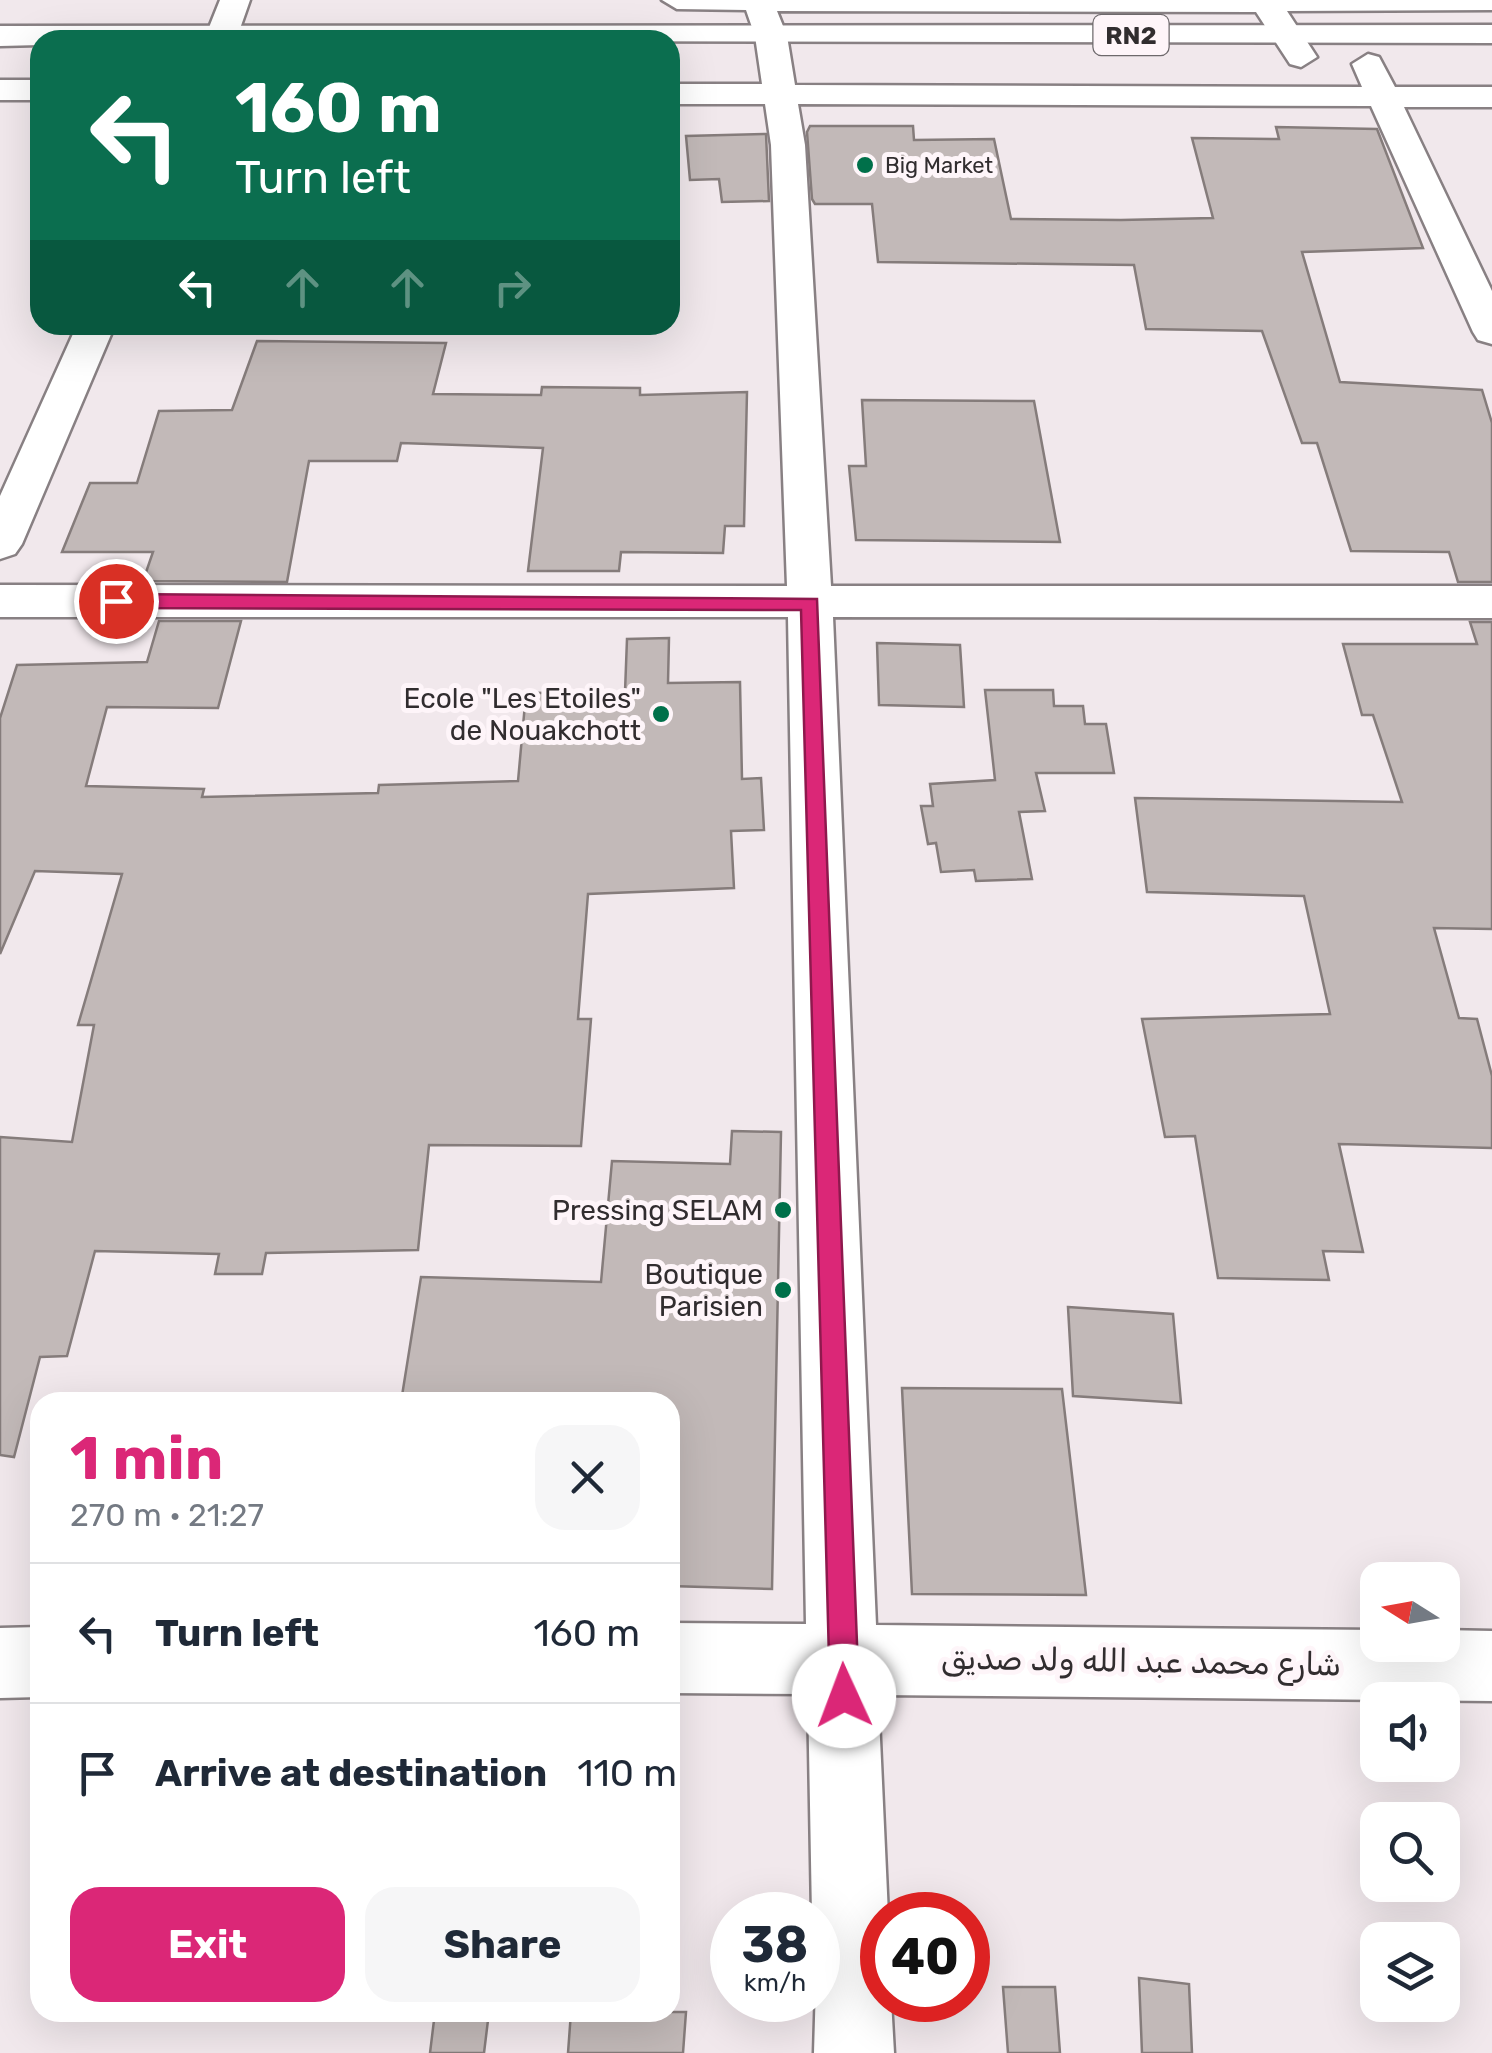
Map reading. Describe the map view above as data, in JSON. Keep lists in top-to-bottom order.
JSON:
{
  "streets": {
    "main road": ["RN2", "شارع محمد عبد الله ولد صديق"]
  },
  "places": [
    "Big Market",
    "Ecole \"Les Etoiles\" de Nouakchott",
    "Pressing SELAM",
    "Boutique Parisien"
  ],
  "north": "left",
  "page": {
    "turn": ["160 m", "Turn left"],
    "heading": ["1 min", "270 m · 21:27"],
    "list": [
      {
        "name": "Turn left",
        "value": "160 m"
      },
      {
        "name": "Arrive at destination",
        "value": "110 m"
      }
    ],
    "buttons": ["Exit", "Share"],
    "speed": "38 km/h",
    "limit": "40"
  }
}
